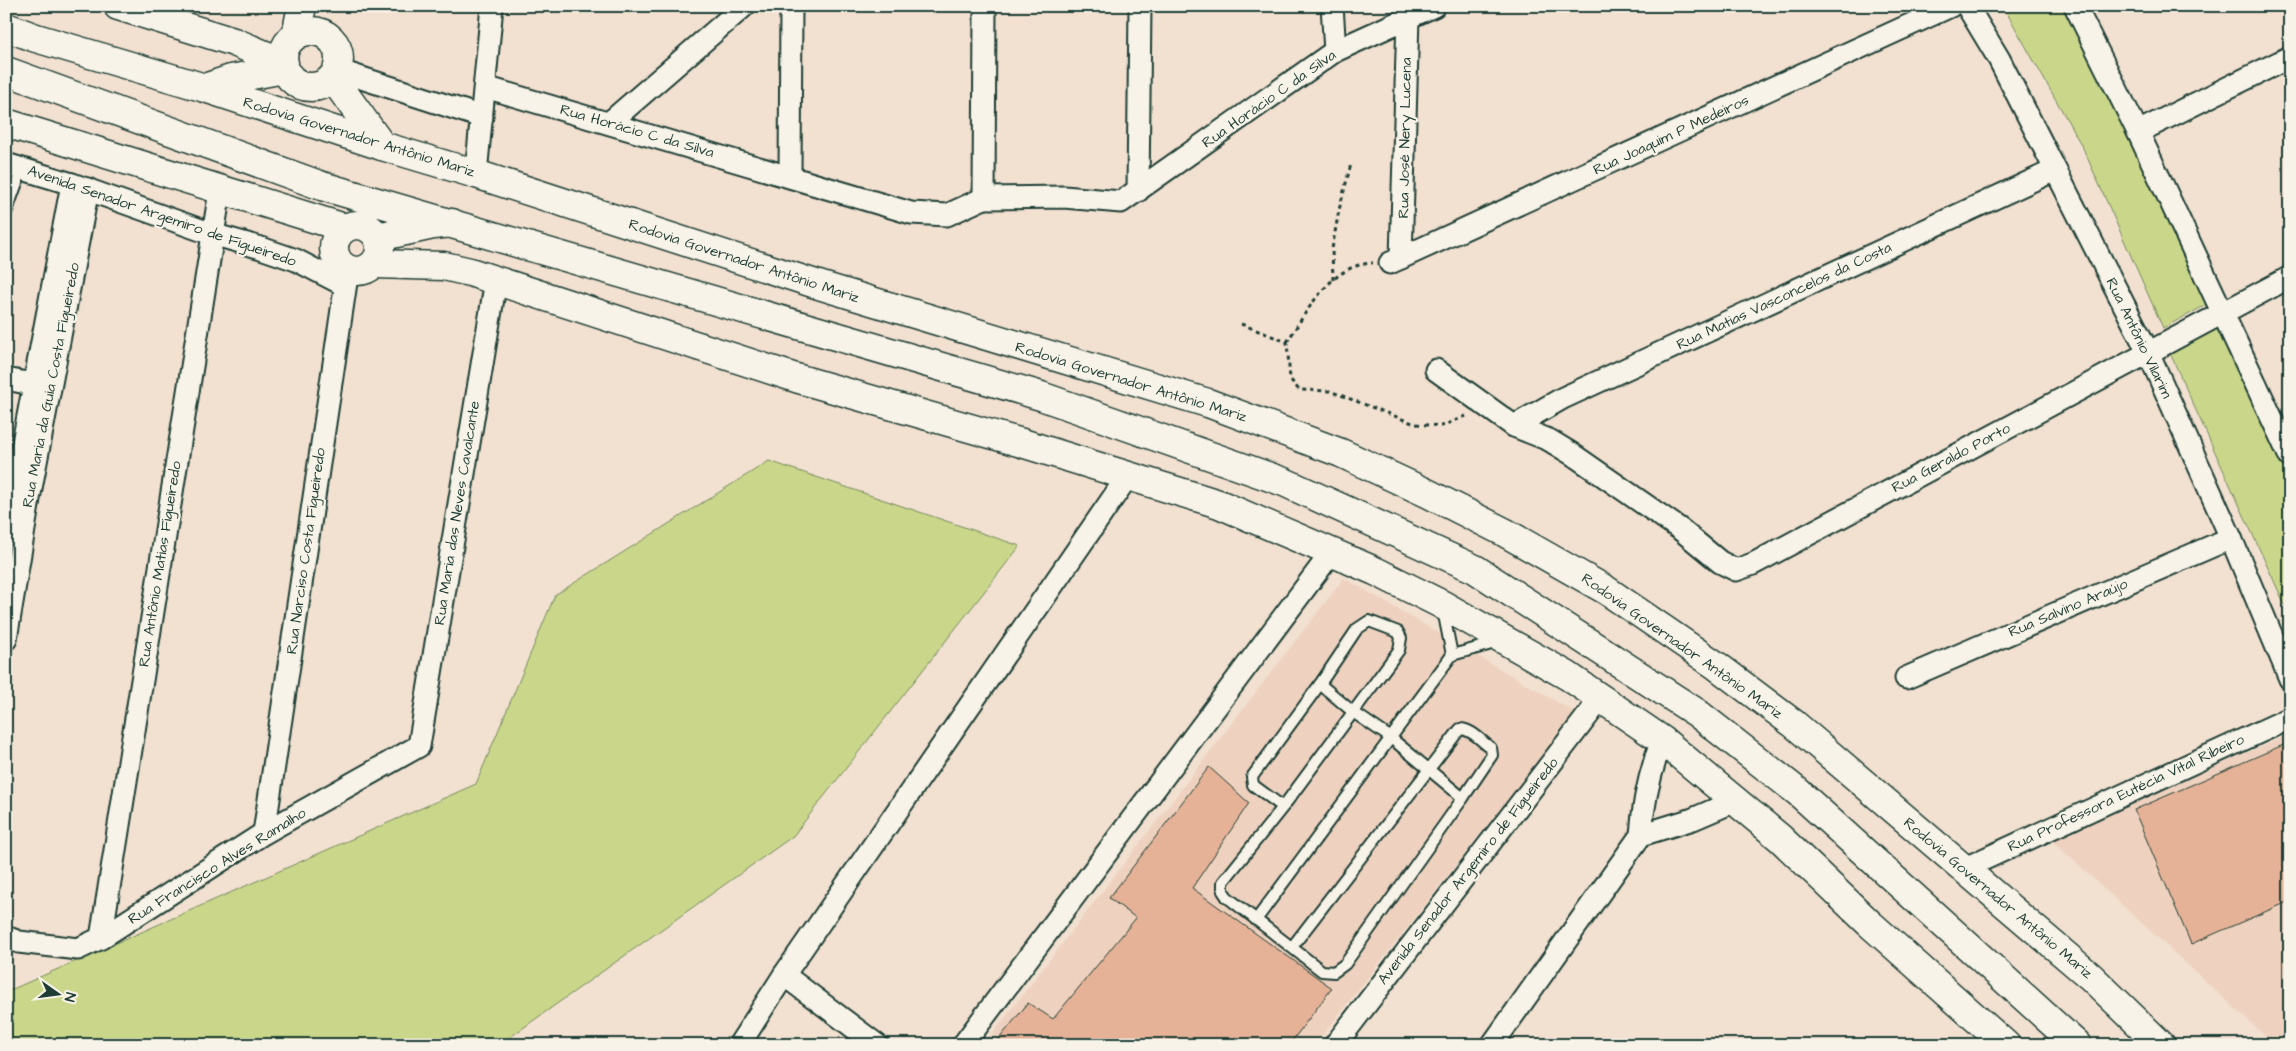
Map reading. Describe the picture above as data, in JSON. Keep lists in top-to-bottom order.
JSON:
{
  "streets": {
    "main road": ["Rodovia Governador Antônio Mariz"],
    "street": [
      "Rua Horácio C da Silva",
      "Rua Joaquim P Medeiros",
      "Rua José Nery Lucena",
      "Avenida Senador Argemiro de Figueiredo",
      "Rua Matias Vasconcelos da Costa",
      "Rua Antônio Vilarim",
      "Rua Maria da Guia Costa Figueiredo",
      "Rua Geraldo Porto",
      "Rua Maria das Neves Cavalcante",
      "Rua Narciso Costa Figueiredo",
      "Rua Antônio Matias Figueiredo",
      "Rua Salvino Araújo",
      "Rua Professora Eutécia Vital Ribeiro",
      "Rua Francisco Alves Ramalho"
    ]
  },
  "crossings": [
    ["Rua Horácio C da Silva", "Rua José Nery Lucena"],
    ["Rua Joaquim P Medeiros", "Rua José Nery Lucena"],
    ["Rodovia Governador Antônio Mariz", "Rua Professora Eutécia Vital Ribeiro"],
    ["Avenida Senador Argemiro de Figueiredo", "Rua Maria da Guia Costa Figueiredo"],
    ["Avenida Senador Argemiro de Figueiredo", "Rua Narciso Costa Figueiredo"],
    ["Avenida Senador Argemiro de Figueiredo", "Rua Antônio Matias Figueiredo"],
    ["Rua Matias Vasconcelos da Costa", "Rua Antônio Vilarim"],
    ["Rua Matias Vasconcelos da Costa", "Rua Geraldo Porto"],
    ["Rua Antônio Vilarim", "Rua Geraldo Porto"],
    ["Rua Antônio Vilarim", "Rua Salvino Araújo"],
    ["Rua Maria das Neves Cavalcante", "Rua Francisco Alves Ramalho"],
    ["Rua Narciso Costa Figueiredo", "Rua Francisco Alves Ramalho"],
    ["Rua Antônio Matias Figueiredo", "Rua Francisco Alves Ramalho"]
  ],
  "north": "right"
}
